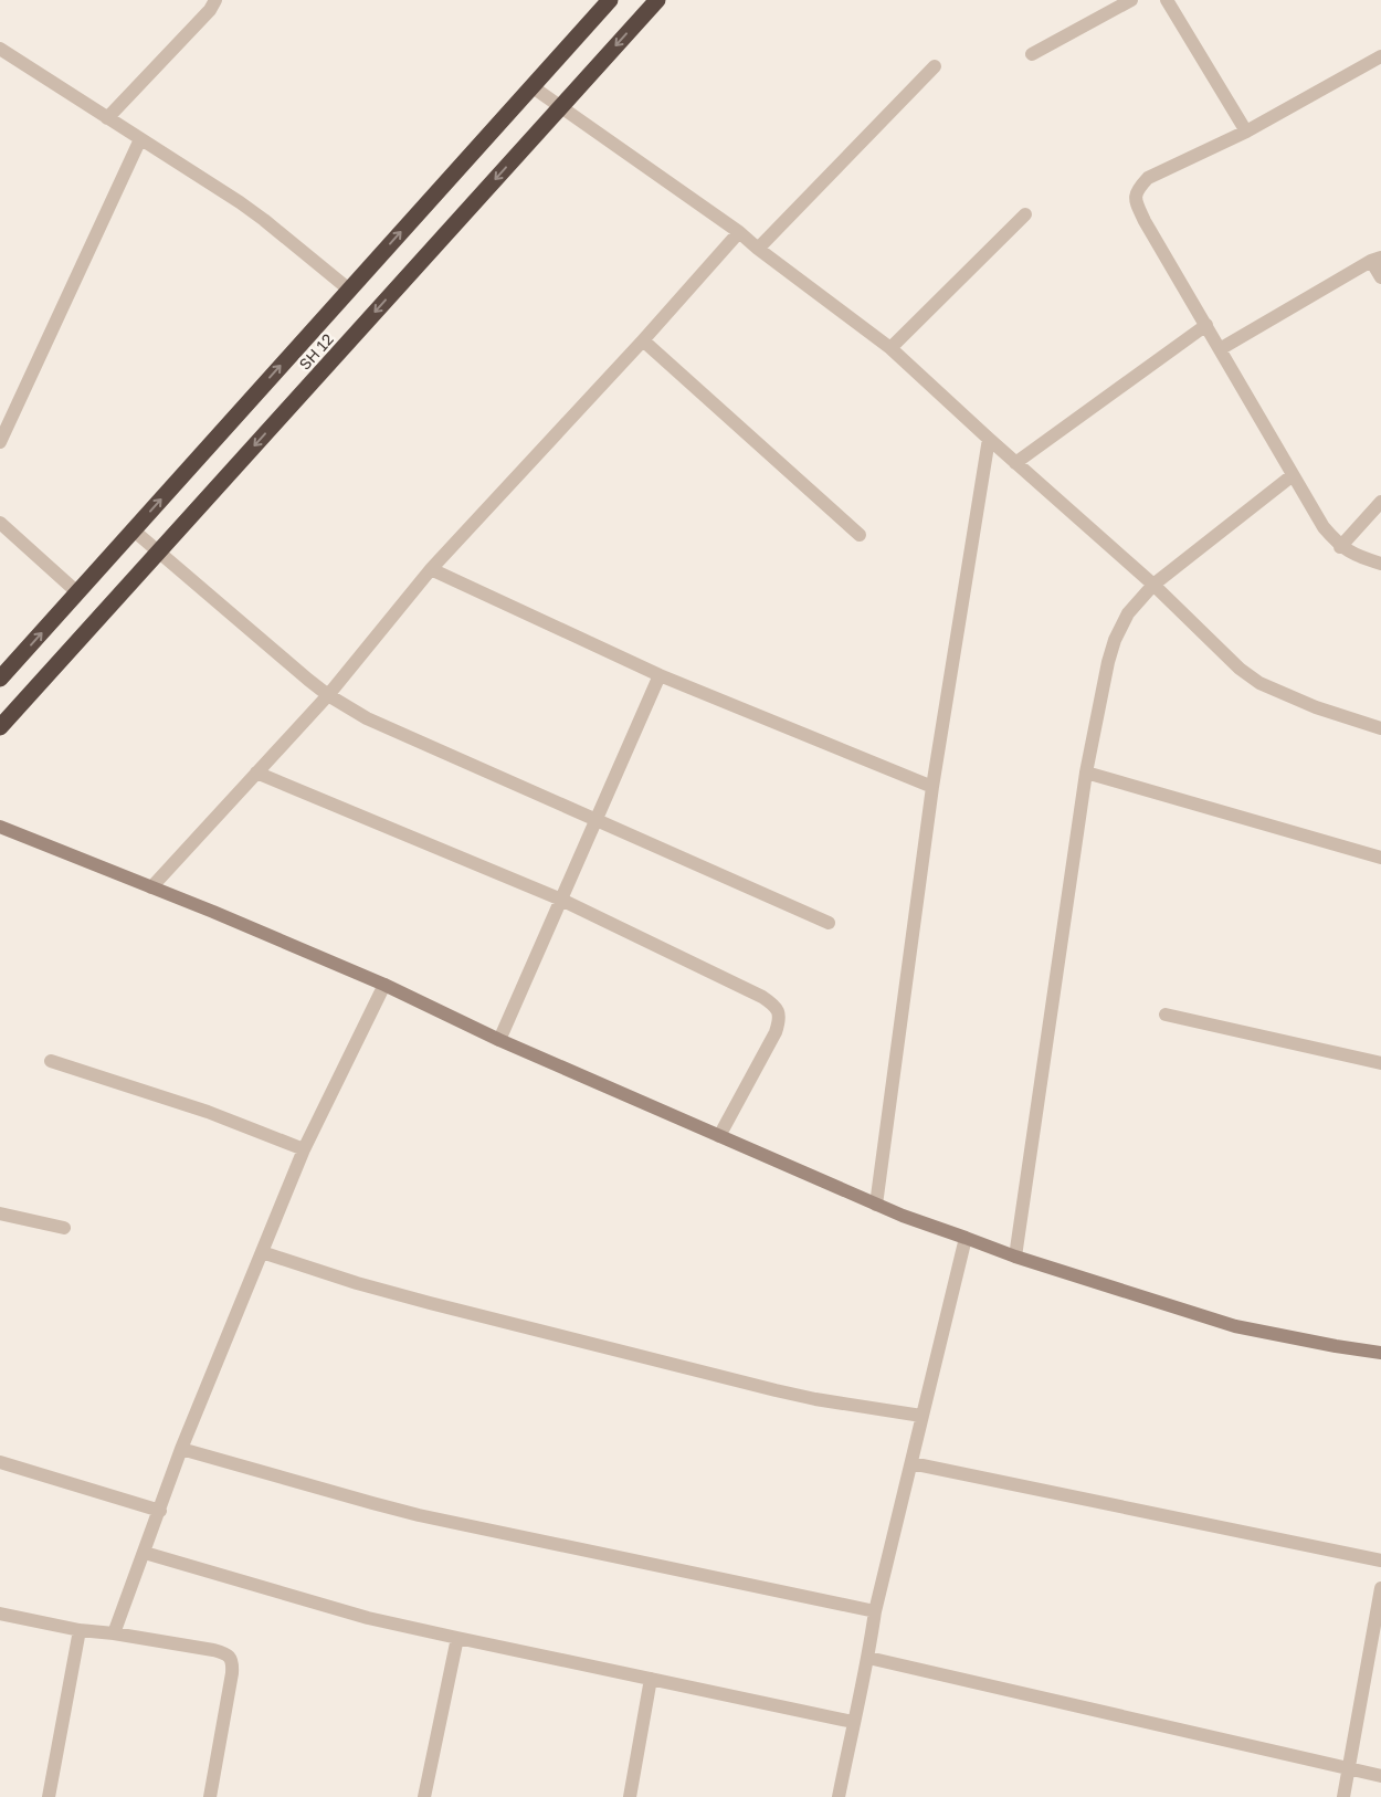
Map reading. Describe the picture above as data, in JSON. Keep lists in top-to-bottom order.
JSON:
{
  "streets": {
    "highway": ["SH 12"]
  }
}
